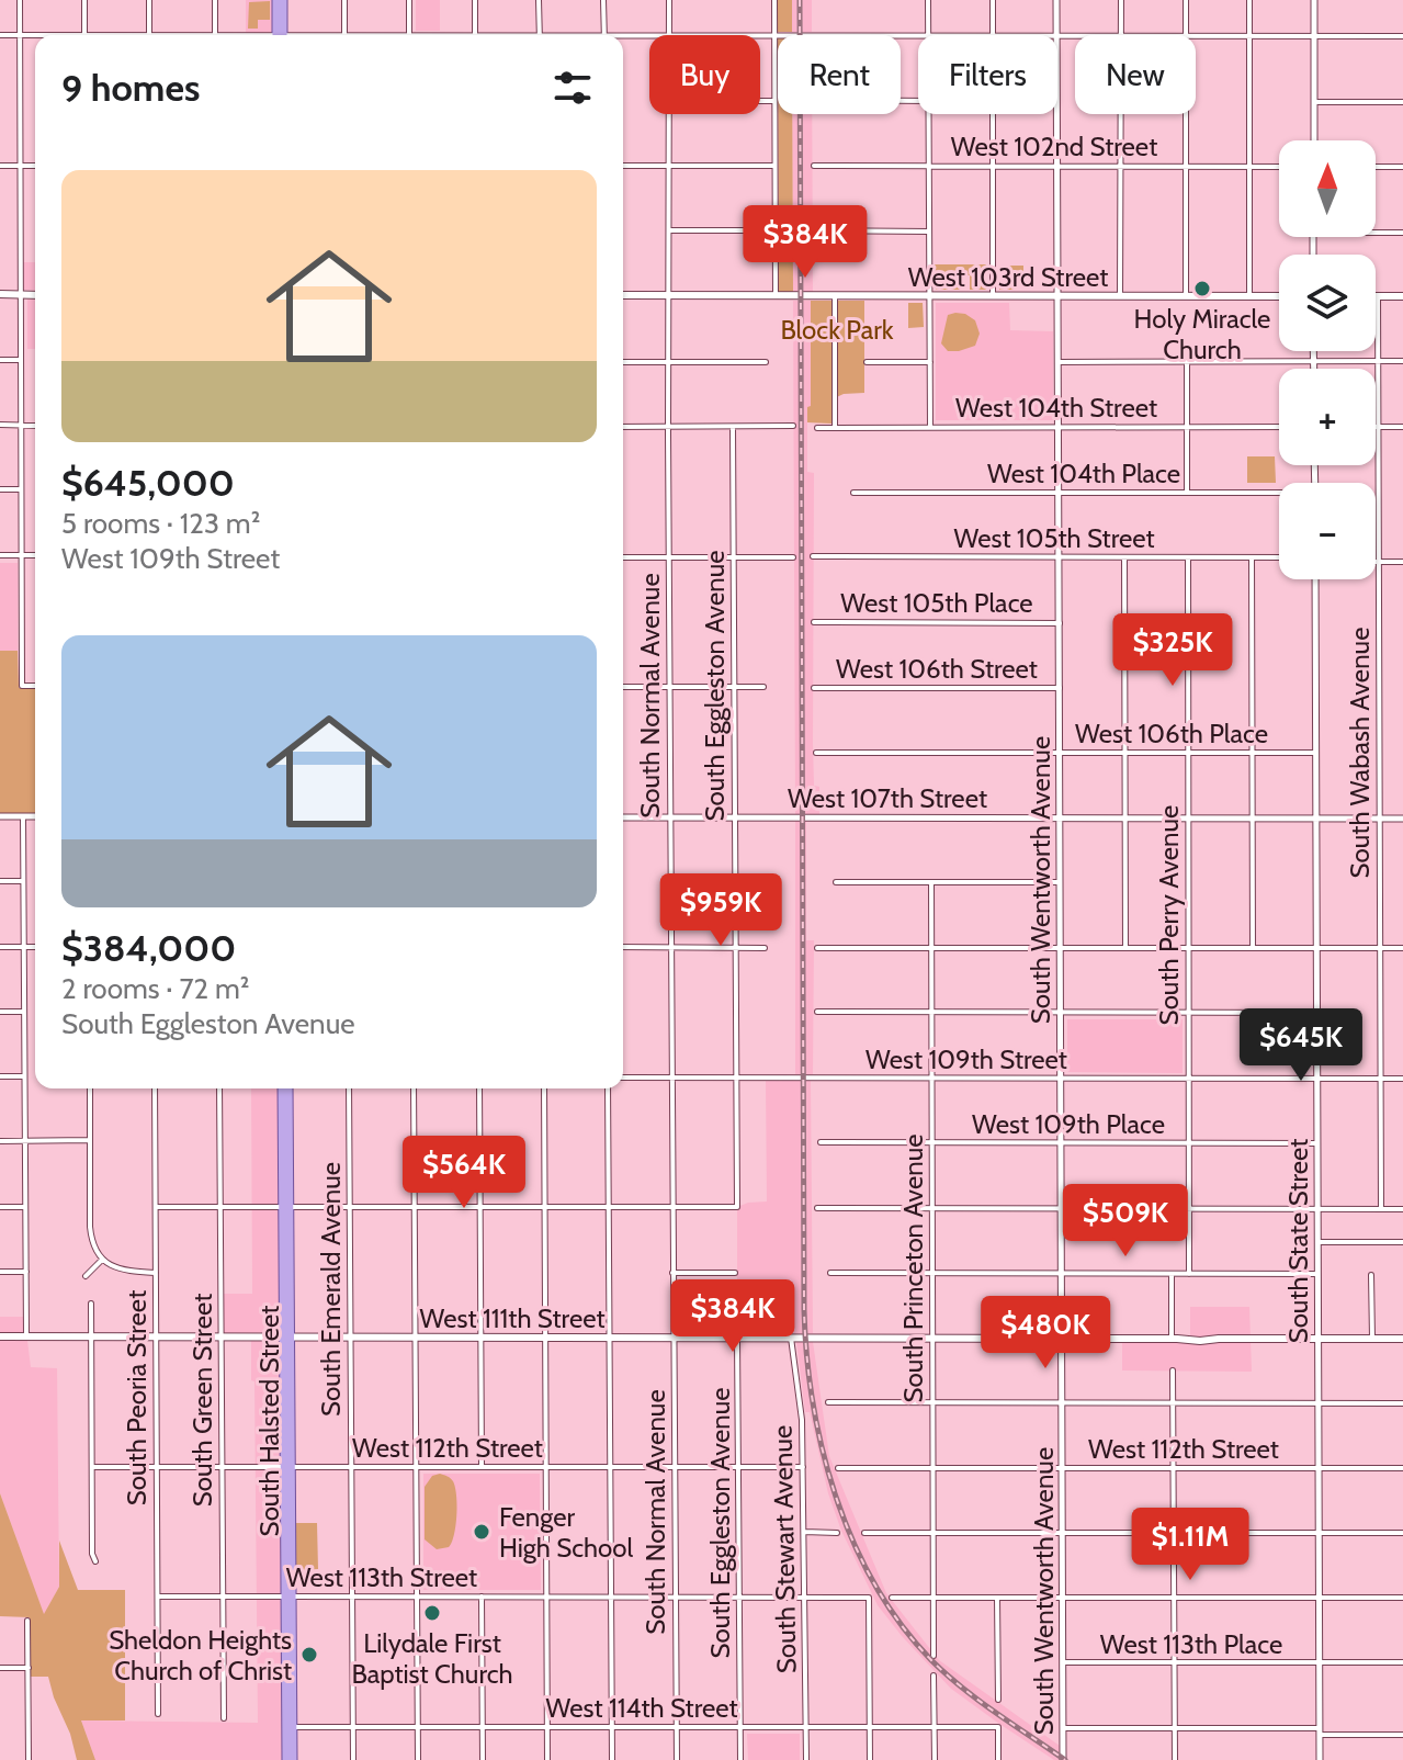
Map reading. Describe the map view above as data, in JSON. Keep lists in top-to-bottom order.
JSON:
{
  "streets": {
    "main road": ["West 103rd Street", "West 111th Street", "South Halsted Street"],
    "street": [
      "West 102nd Street",
      "West 104th Street",
      "West 104th Place",
      "West 105th Street",
      "West 105th Place",
      "West 106th Street",
      "South Eggleston Avenue",
      "South Normal Avenue",
      "West 106th Place",
      "South Wabash Avenue",
      "West 107th Street",
      "South Wentworth Avenue",
      "South Perry Avenue",
      "West 109th Street",
      "West 109th Place",
      "South State Street",
      "South Princeton Avenue",
      "South Emerald Avenue",
      "South Peoria Street",
      "South Green Street",
      "West 112th Street",
      "South Stewart Avenue",
      "West 113th Street",
      "West 113th Place",
      "West 114th Street"
    ]
  },
  "crossings": [
    ["West 102nd Street", "South Wentworth Avenue"],
    ["West 103rd Street", "South Normal Avenue"],
    ["West 103rd Street", "South Wentworth Avenue"],
    ["West 104th Street", "South Wentworth Avenue"],
    ["West 104th Place", "South Wentworth Avenue"],
    ["West 105th Street", "South Wentworth Avenue"],
    ["West 105th Street", "South Perry Avenue"],
    ["West 105th Place", "South Wentworth Avenue"],
    ["West 106th Street", "South Wentworth Avenue"],
    ["South Eggleston Avenue", "South Normal Avenue"],
    ["South Eggleston Avenue", "West 107th Street"],
    ["South Eggleston Avenue", "West 109th Street"],
    ["South Eggleston Avenue", "West 111th Street"],
    ["South Eggleston Avenue", "West 112th Street"],
    ["South Eggleston Avenue", "West 113th Street"],
    ["South Eggleston Avenue", "West 114th Street"],
    ["South Normal Avenue", "West 107th Street"],
    ["South Normal Avenue", "West 109th Street"],
    ["South Normal Avenue", "West 111th Street"],
    ["South Normal Avenue", "West 112th Street"],
    ["South Normal Avenue", "West 113th Street"],
    ["South Normal Avenue", "West 114th Street"],
    ["West 106th Place", "South Wentworth Avenue"],
    ["West 106th Place", "South Perry Avenue"],
    ["West 106th Place", "South State Street"],
    ["South Wabash Avenue", "West 107th Street"],
    ["South Wabash Avenue", "West 109th Street"],
    ["West 107th Street", "South Wentworth Avenue"],
    ["West 107th Street", "South Perry Avenue"],
    ["West 107th Street", "South State Street"],
    ["South Wentworth Avenue", "West 109th Street"],
    ["South Wentworth Avenue", "West 109th Place"],
    ["South Wentworth Avenue", "West 111th Street"],
    ["South Wentworth Avenue", "West 112th Street"],
    ["South Wentworth Avenue", "West 113th Place"],
    ["South Perry Avenue", "West 109th Street"],
    ["South Perry Avenue", "West 109th Place"],
    ["West 109th Street", "South State Street"],
    ["West 109th Street", "South Princeton Avenue"],
    ["West 109th Place", "South State Street"],
    ["West 109th Place", "South Princeton Avenue"],
    ["South State Street", "West 111th Street"],
    ["South State Street", "West 112th Street"],
    ["South State Street", "West 113th Place"],
    ["South Princeton Avenue", "West 111th Street"],
    ["South Princeton Avenue", "West 112th Street"],
    ["South Emerald Avenue", "West 111th Street"],
    ["South Emerald Avenue", "West 112th Street"],
    ["South Emerald Avenue", "West 113th Street"],
    ["South Emerald Avenue", "West 114th Street"],
    ["West 111th Street", "South Peoria Street"],
    ["West 111th Street", "South Green Street"],
    ["West 111th Street", "South Halsted Street"],
    ["West 111th Street", "South Stewart Avenue"],
    ["South Peoria Street", "West 112th Street"],
    ["South Peoria Street", "West 113th Street"],
    ["South Green Street", "West 112th Street"],
    ["South Green Street", "West 113th Street"],
    ["South Halsted Street", "West 112th Street"],
    ["South Halsted Street", "West 113th Street"],
    ["South Halsted Street", "West 114th Street"],
    ["West 112th Street", "South Stewart Avenue"],
    ["South Stewart Avenue", "West 113th Street"],
    ["South Stewart Avenue", "West 114th Street"],
    ["West 113th Street", "West 114th Street"]
  ],
  "parks": ["Block Park"],
  "places": [
    "Holy Miracle Church",
    "Fenger High School",
    "Lilydale First Baptist Church",
    "Sheldon Heights Church of Christ"
  ],
  "north": "top",
  "page": {
    "chip": [
      "Buy",
      "Rent",
      "Filters",
      "New"
    ],
    "heading": "9 homes",
    "map_buttons": ["+", "−"],
    "list": [
      {
        "name": "$645,000",
        "note": "5 rooms · 123 m² · West 109th Street"
      },
      {
        "name": "$384,000",
        "note": "2 rooms · 72 m² · South Eggleston Avenue"
      }
    ],
    "price": [
      "$384K",
      "$325K",
      "$959K",
      "$645K",
      "$564K",
      "$509K",
      "$384K",
      "$480K",
      "$1.11M"
    ]
  }
}
